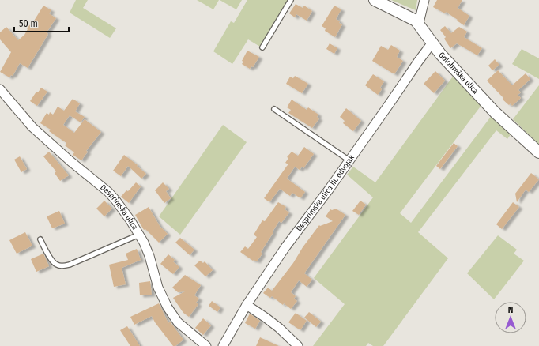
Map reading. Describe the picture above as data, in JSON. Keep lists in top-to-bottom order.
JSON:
{
  "streets": {
    "street": ["Golobreška ulica", "Desprimska ulica III. odvojak", "Desprimska ulica"]
  },
  "crossings": [
    ["Golobreška ulica", "Desprimska ulica III. odvojak"]
  ],
  "scale_bar": "50 m",
  "north": "top"
}
